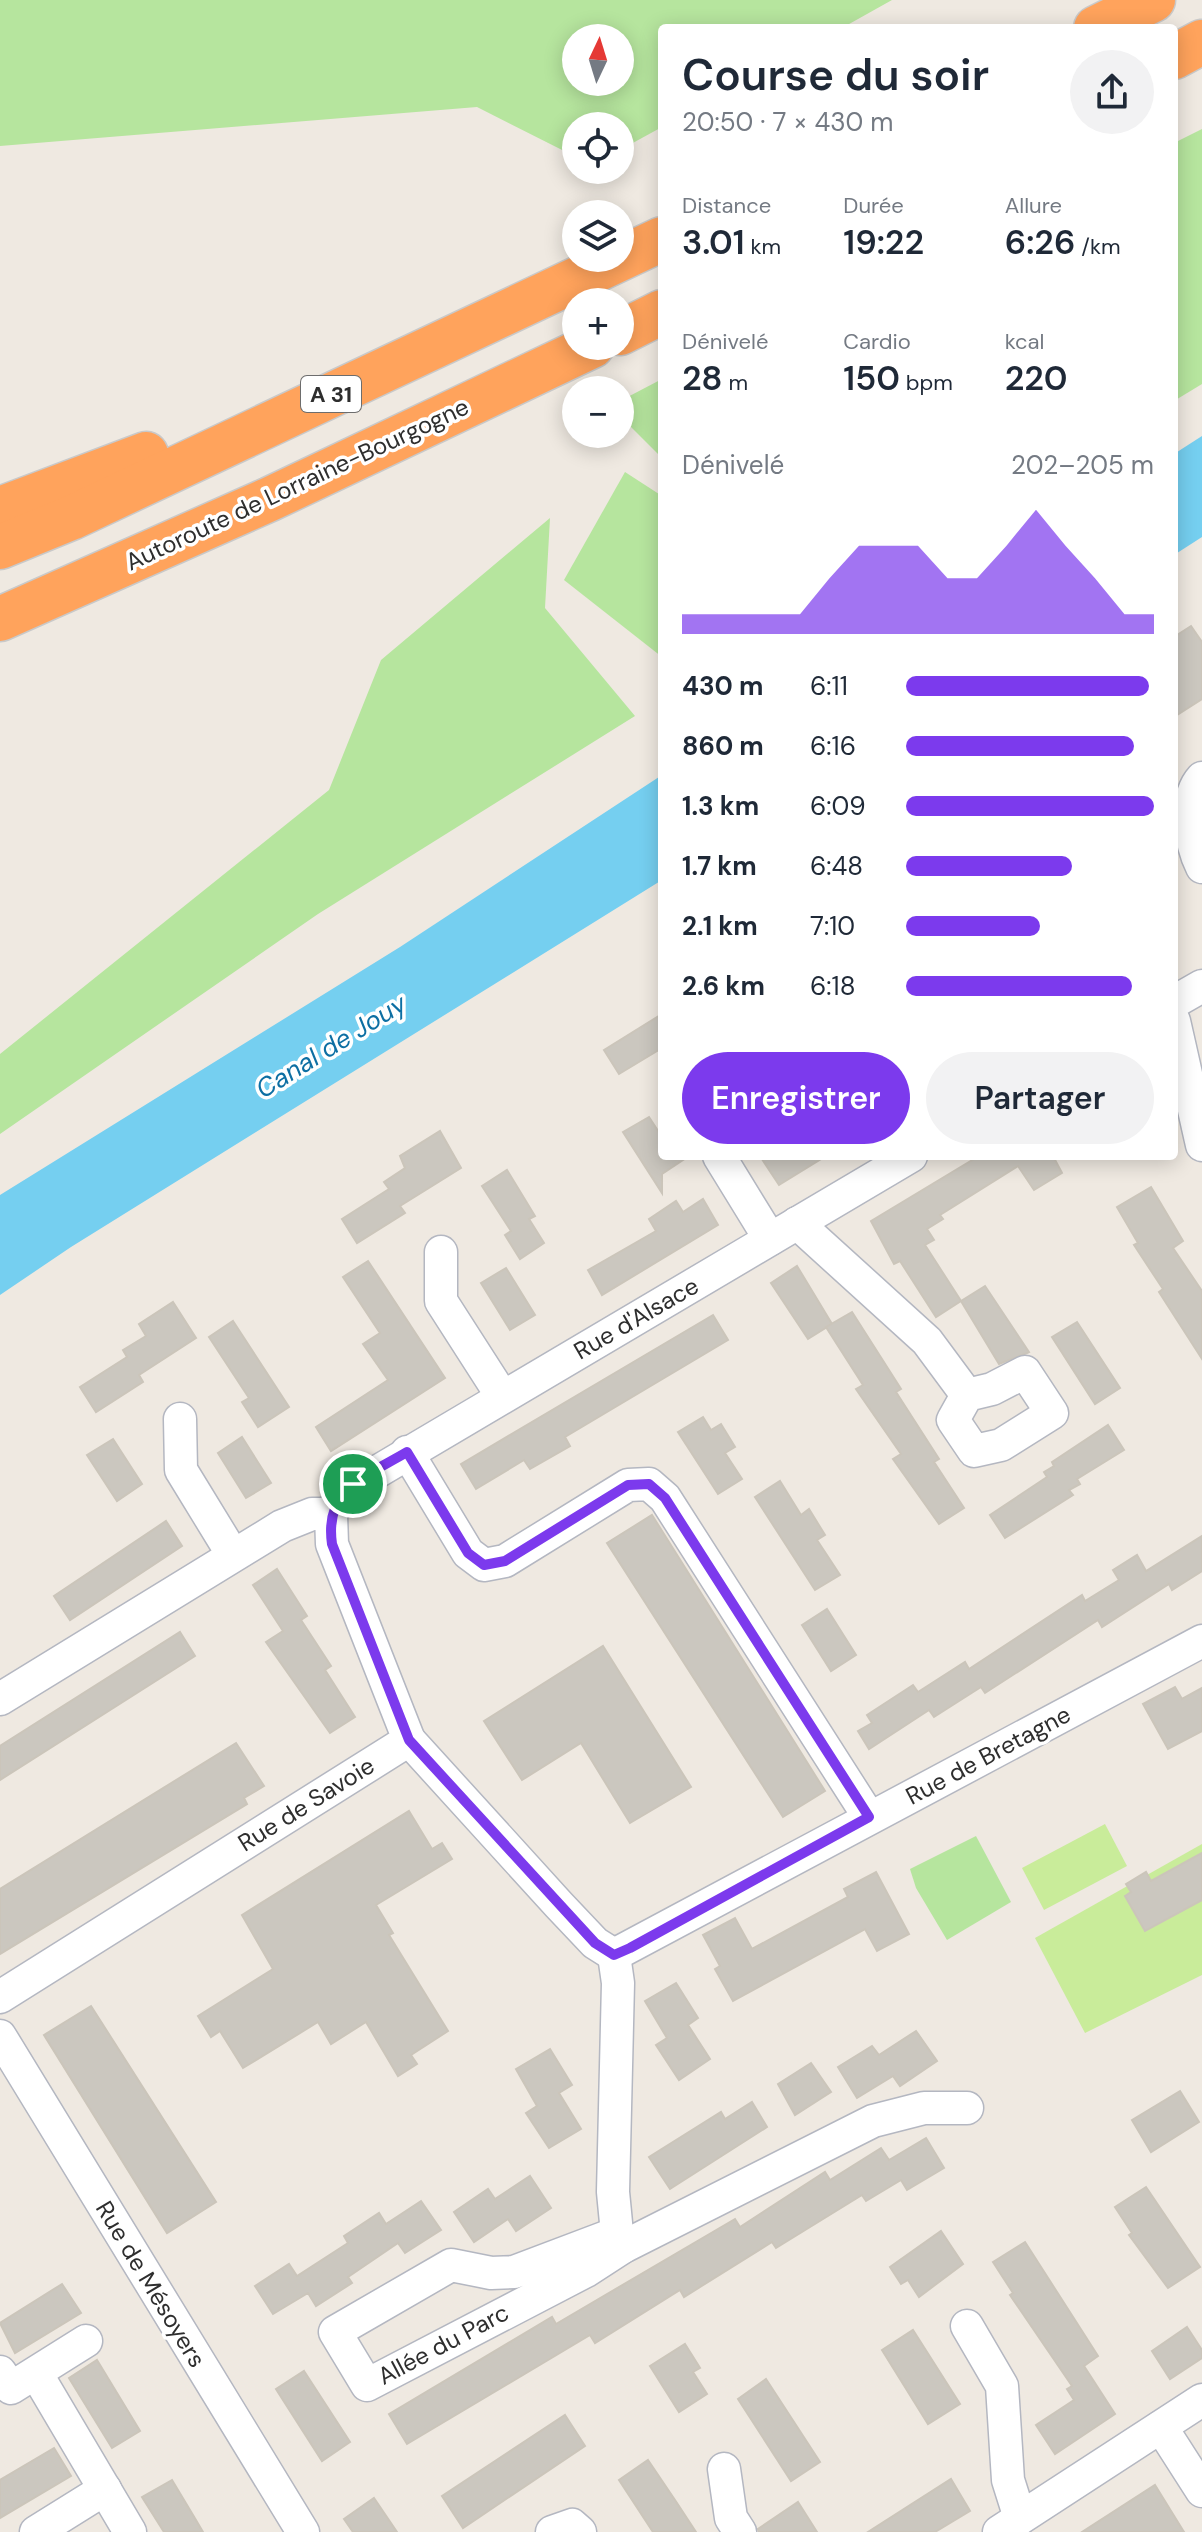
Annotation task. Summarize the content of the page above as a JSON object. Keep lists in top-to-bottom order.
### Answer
{
  "streets": {
    "highway": ["A 31", "Autoroute de Lorraine-Bourgogne"],
    "street": [
      "Rue d'Alsace",
      "Rue de Bretagne",
      "Rue de Savoie",
      "Rue de Mésoyers",
      "Allée du Parc"
    ]
  },
  "water": ["Canal de Jouy"],
  "north": "top",
  "page": {
    "map_buttons": ["+", "−"],
    "heading": ["Course du soir", "20:50 · 7 × 430 m"],
    "stats": [
      ["Distance", "3.01 km"],
      ["Durée", "19:22"],
      ["Allure", "6:26 /km"],
      ["Dénivelé", "28 m"],
      ["Cardio", "150 bpm"],
      ["kcal", "220"]
    ],
    "chart": ["Dénivelé", "202–205 m"],
    "list": [
      {
        "name": "430 m",
        "note": "6:11"
      },
      {
        "name": "860 m",
        "note": "6:16"
      },
      {
        "name": "1.3 km",
        "note": "6:09"
      },
      {
        "name": "1.7 km",
        "note": "6:48"
      },
      {
        "name": "2.1 km",
        "note": "7:10"
      },
      {
        "name": "2.6 km",
        "note": "6:18"
      }
    ],
    "buttons": ["Enregistrer", "Partager"]
  }
}
